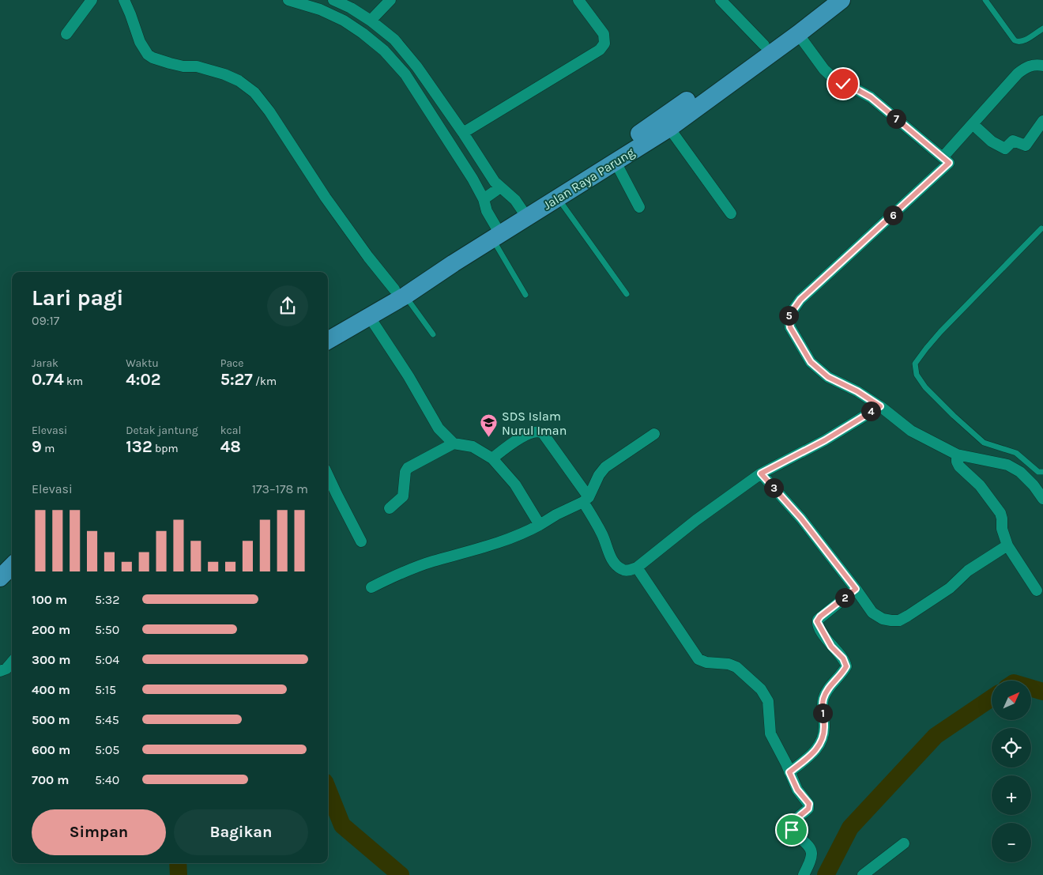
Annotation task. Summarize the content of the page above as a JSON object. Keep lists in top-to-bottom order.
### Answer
{
  "streets": {
    "highway": ["Jalan Raya Parung"]
  },
  "places": {
    "school or university": ["SDS Islam Nurul Iman"]
  },
  "north": "top right",
  "page": {
    "pins": [
      "7",
      "6",
      "5",
      "4",
      "3",
      "2",
      "1"
    ],
    "heading": ["Lari pagi", "09:17"],
    "stats": [
      ["Jarak", "0.74 km"],
      ["Waktu", "4:02"],
      ["Pace", "5:27 /km"],
      ["Elevasi", "9 m"],
      ["Detak jantung", "132 bpm"],
      ["kcal", "48"]
    ],
    "chart": ["Elevasi", "173–178 m"],
    "list": [
      {
        "name": "100 m",
        "note": "5:32"
      },
      {
        "name": "200 m",
        "note": "5:50"
      },
      {
        "name": "300 m",
        "note": "5:04"
      },
      {
        "name": "400 m",
        "note": "5:15"
      },
      {
        "name": "500 m",
        "note": "5:45"
      },
      {
        "name": "600 m",
        "note": "5:05"
      },
      {
        "name": "700 m",
        "note": "5:40"
      }
    ],
    "map_buttons": ["+", "−"],
    "buttons": ["Simpan", "Bagikan"]
  }
}
